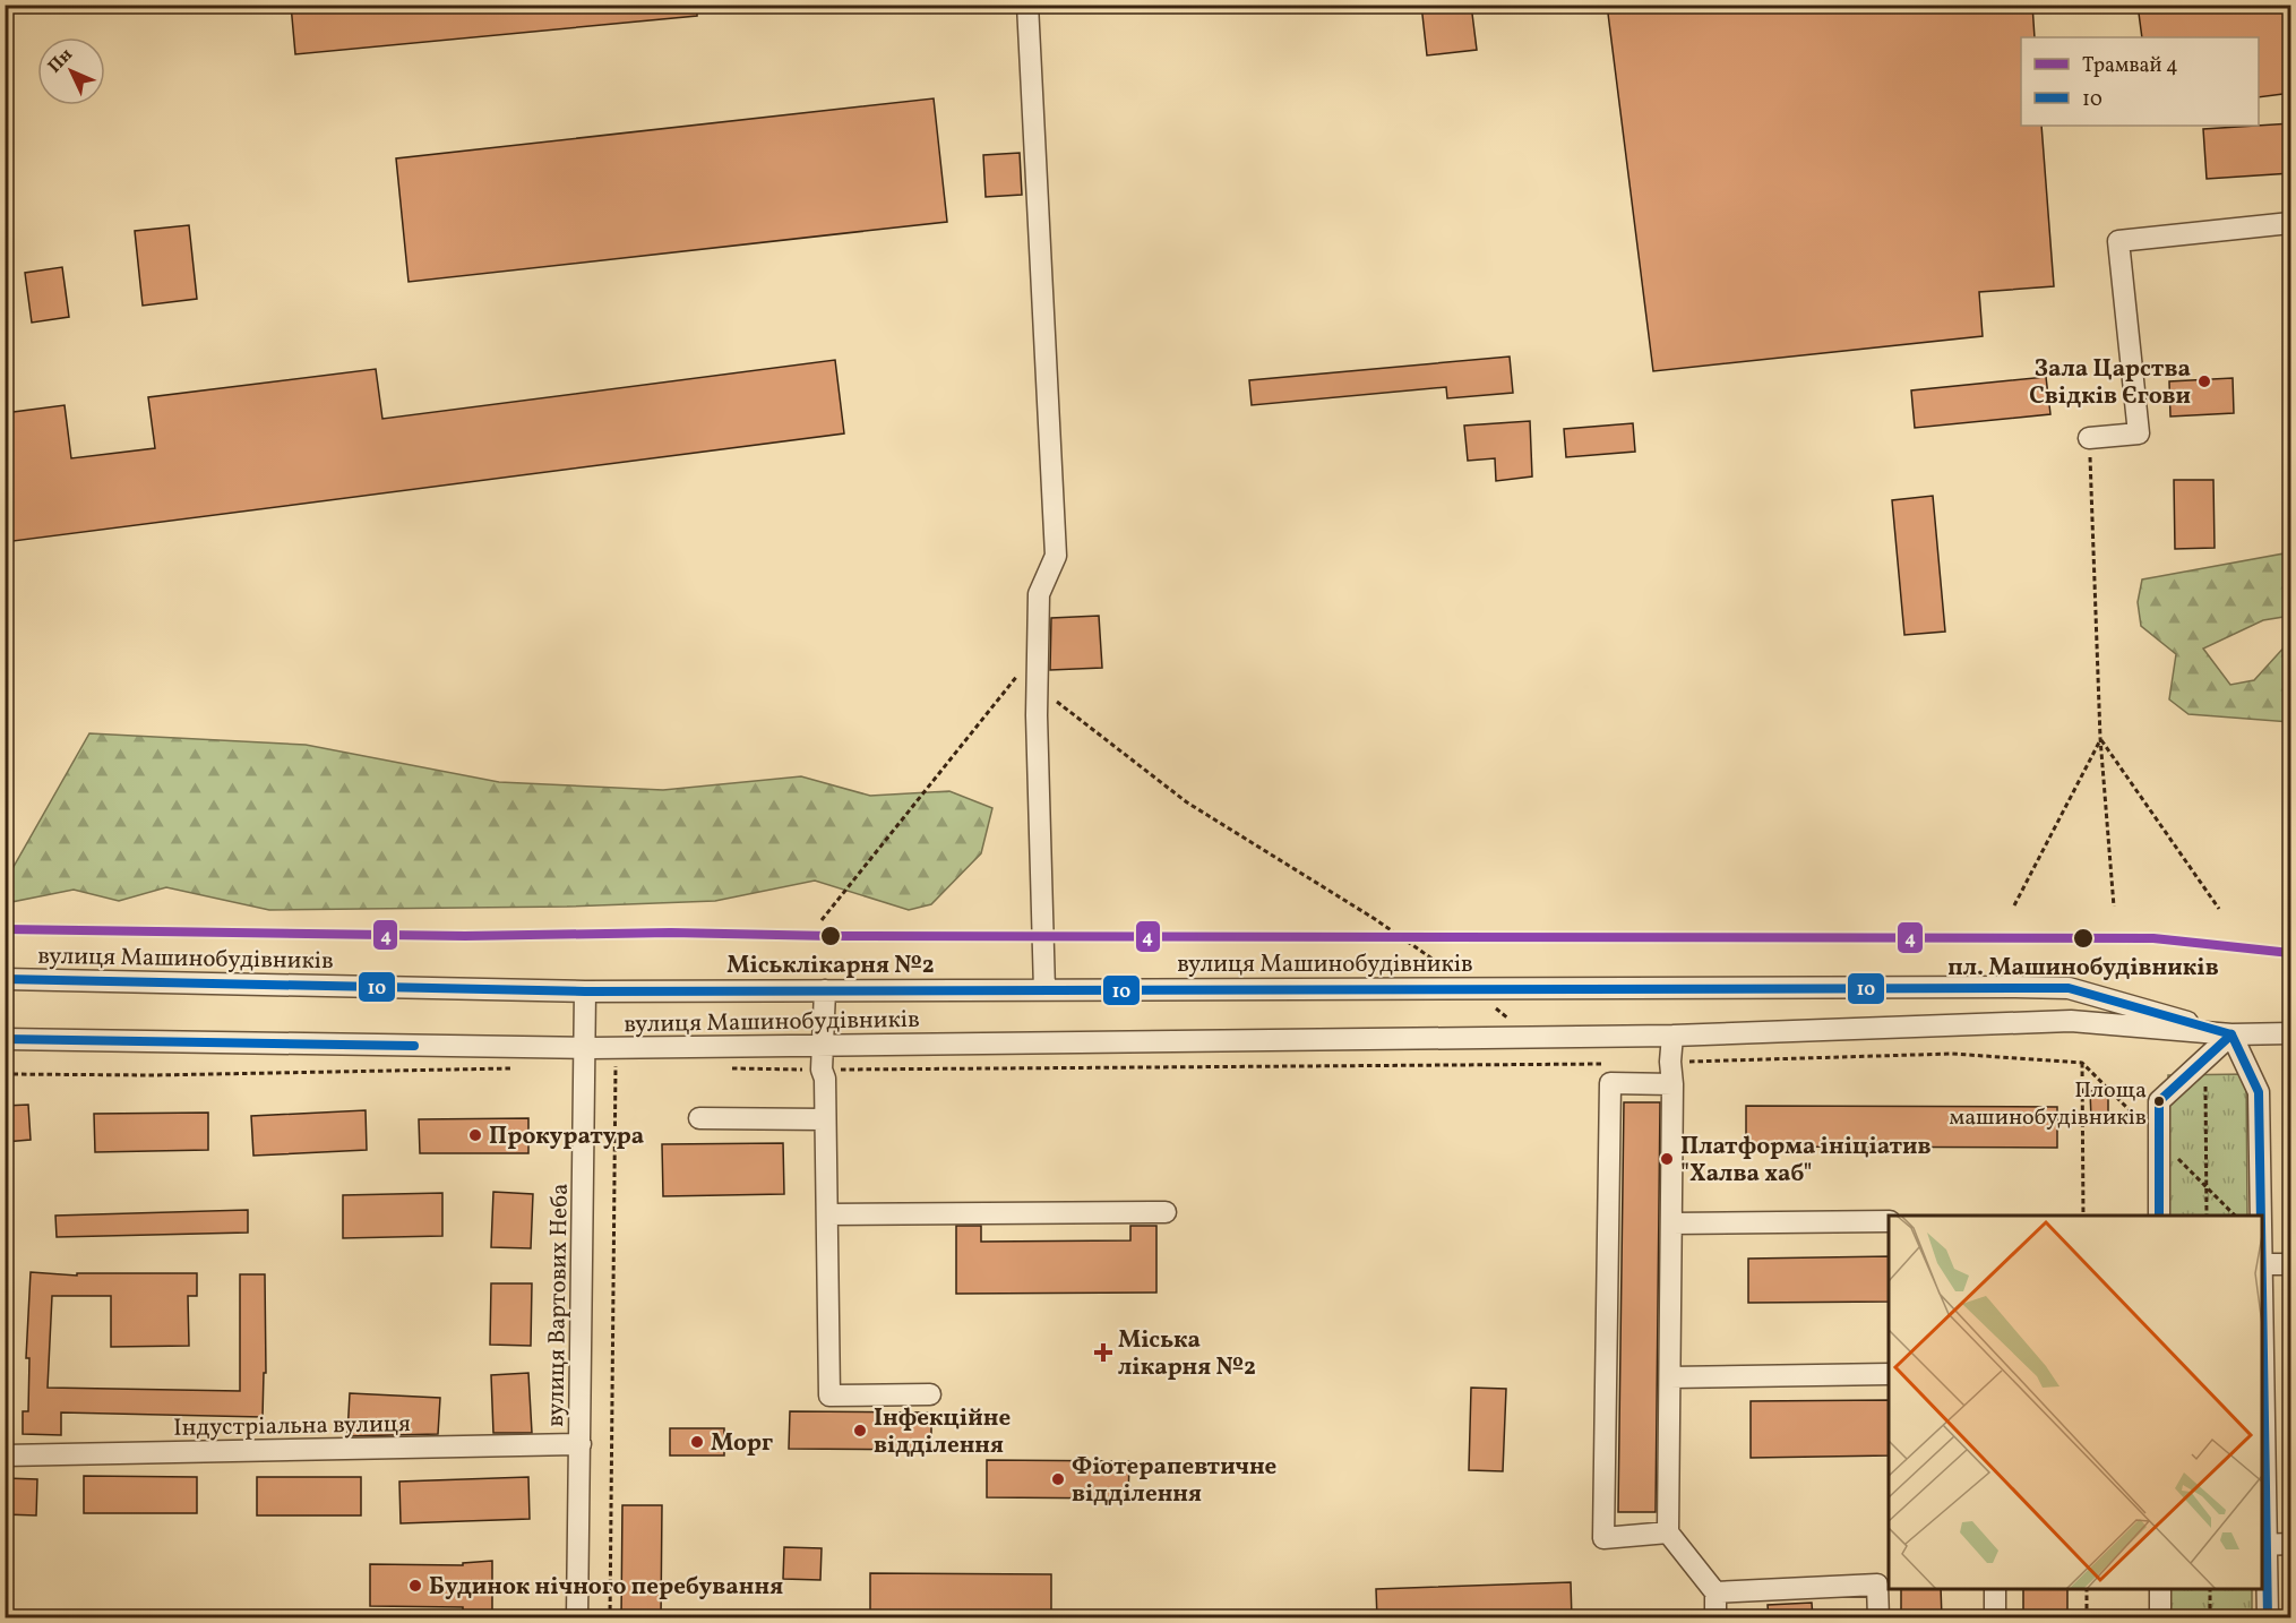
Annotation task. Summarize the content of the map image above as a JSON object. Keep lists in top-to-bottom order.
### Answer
{
  "streets": {
    "street": ["вулиця Машинобудівників", "вулиця Вартових Неба", "Індустріальна вулиця"]
  },
  "crossings": [
    ["вулиця Машинобудівників", "вулиця Вартових Неба"],
    ["вулиця Вартових Неба", "Індустріальна вулиця"]
  ],
  "places": {
    "other": [
      "Зала Царства Свідків Єгови",
      "Міськлікарня №2",
      "пл. Машинобудівників",
      "Площа машинобудівників",
      "Прокуратура",
      "Платформа ініціатив \"Халва хаб\"",
      "Інфекційне відділення",
      "Морг",
      "Фіотерапевтичне відділення",
      "Будинок нічного перебування"
    ],
    "health": ["Міська лікарня №2"]
  },
  "lines": ["tram line 4", "transit line 10"],
  "legend": ["Трамвай 4", "10"],
  "north": "top left"
}
